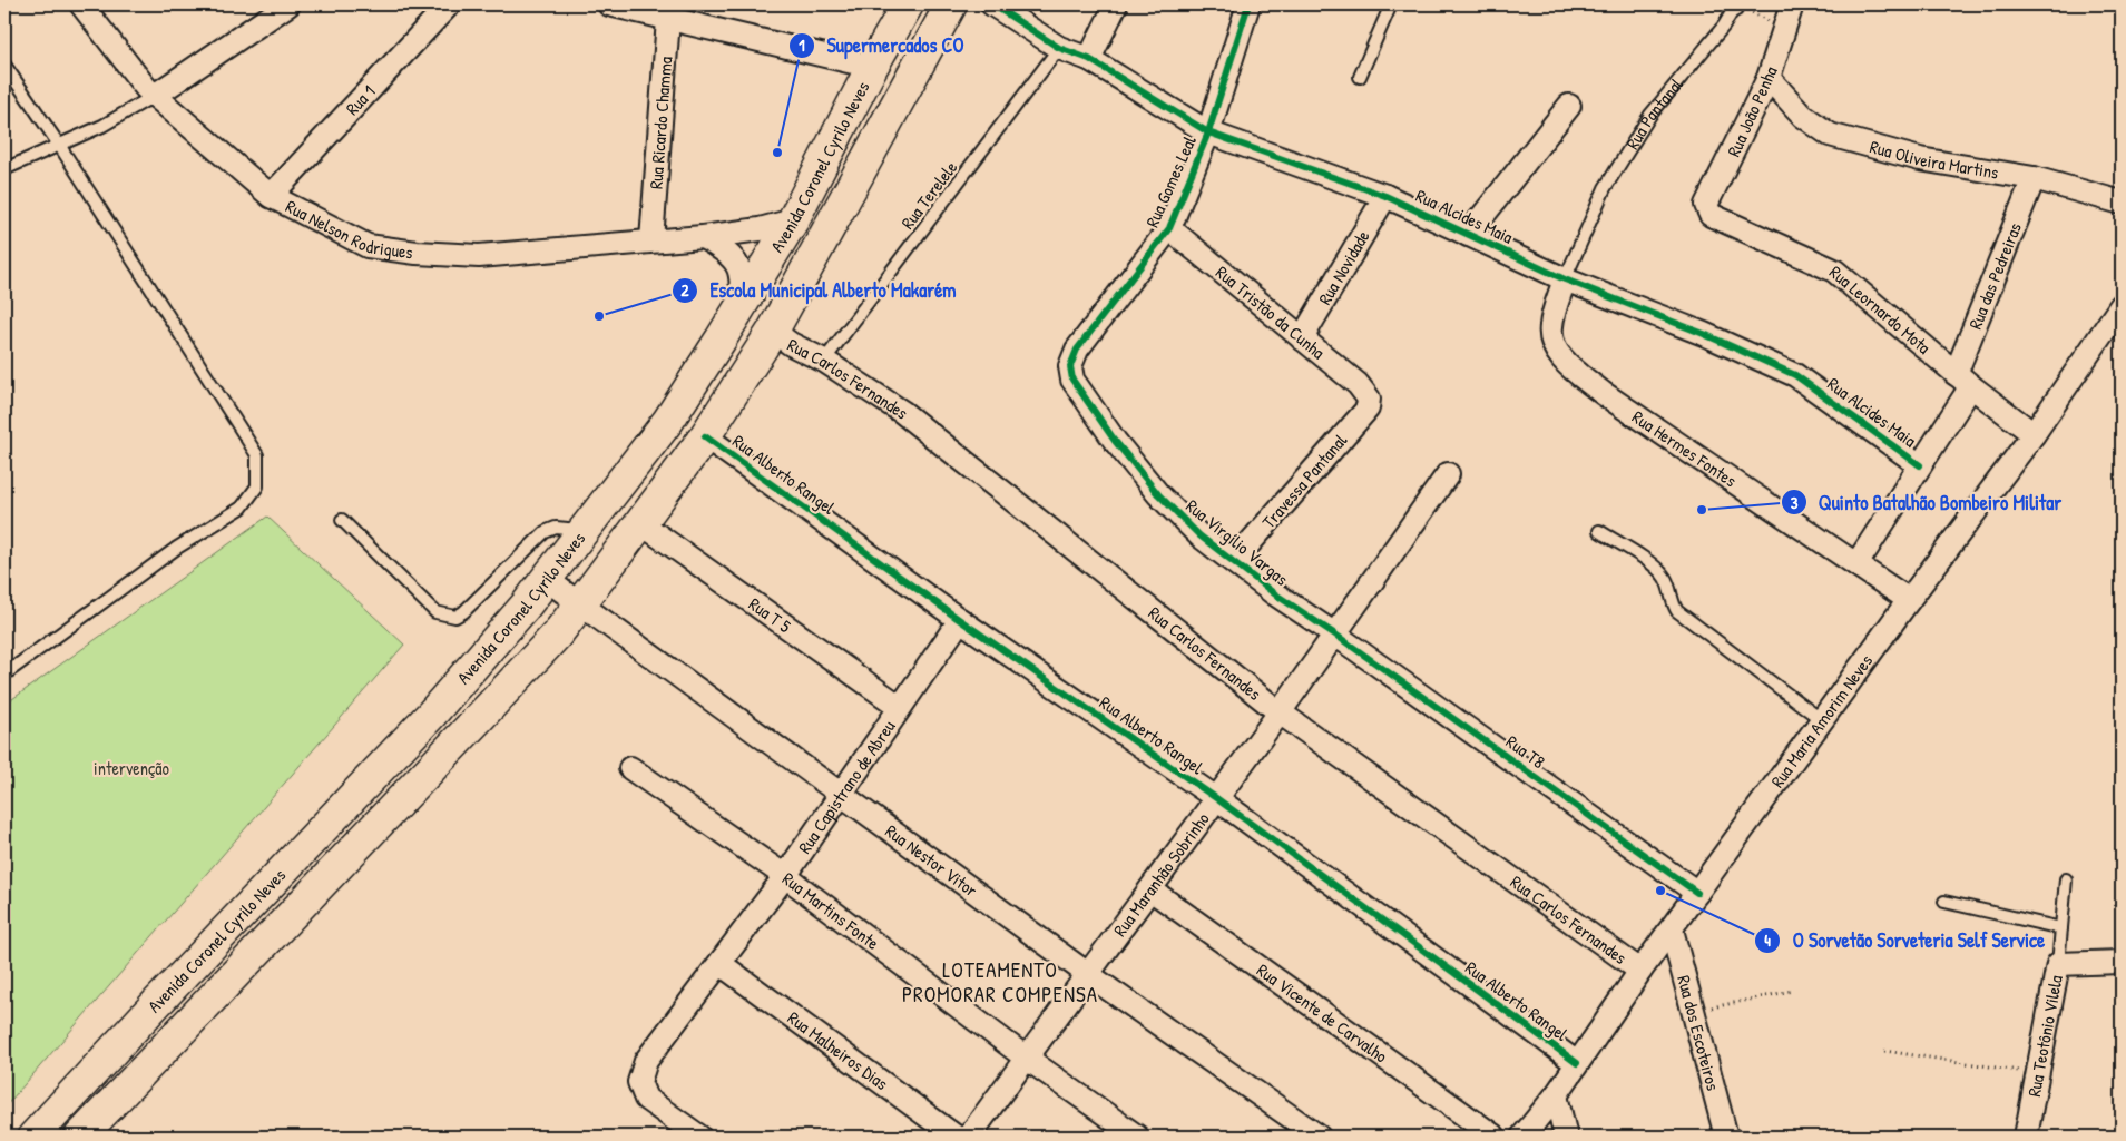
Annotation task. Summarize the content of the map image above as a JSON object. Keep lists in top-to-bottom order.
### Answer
{
  "streets": {
    "highway": ["Avenida Coronel Cyrilo Neves"],
    "street": [
      "Rua 1",
      "Rua João Penha",
      "Rua Ricardo Chamma",
      "Rua Oliveira Martins",
      "Rua Gomes Leal",
      "Rua Alcides Maia",
      "Rua Nelson Rodrigues",
      "Rua Novidade",
      "Rua das Pedreiras",
      "Rua Tristão da Cunha",
      "Rua Leornardo Mota",
      "Rua Carlos Fernandes",
      "Rua Hermes Fontes",
      "Rua Alberto Rangel",
      "Travessa Pantanal",
      "Rua Virgílio Vargas",
      "Rua T 5",
      "Rua Maria Amorim Neves",
      "Rua T8",
      "Rua Capistrano de Abreu",
      "Rua Nestor Vitor",
      "Rua Maranhão Sobrinho",
      "Rua Martins Fonte",
      "Rua Vicente de Carvalho",
      "Rua dos Escoteiros",
      "Rua Teotônio Vilela",
      "Rua Malheiros Dias"
    ],
    "lane": ["Rua Pantanal", "Rua Terelele"]
  },
  "crossings": [
    ["Rua 1", "Rua Nelson Rodrigues"],
    ["Rua João Penha", "Rua Oliveira Martins"],
    ["Rua João Penha", "Rua Leornardo Mota"],
    ["Rua Pantanal", "Rua Alcides Maia"],
    ["Rua Pantanal", "Rua Hermes Fontes"],
    ["Rua Ricardo Chamma", "Rua Nelson Rodrigues"],
    ["Rua Oliveira Martins", "Rua das Pedreiras"],
    ["Avenida Coronel Cyrilo Neves", "Rua Nelson Rodrigues"],
    ["Avenida Coronel Cyrilo Neves", "Rua Carlos Fernandes"],
    ["Avenida Coronel Cyrilo Neves", "Rua Alberto Rangel"],
    ["Avenida Coronel Cyrilo Neves", "Rua T 5"],
    ["Avenida Coronel Cyrilo Neves", "Rua Nestor Vitor"],
    ["Rua Gomes Leal", "Rua Alcides Maia"],
    ["Rua Gomes Leal", "Rua Tristão da Cunha"],
    ["Rua Gomes Leal", "Rua Virgílio Vargas"],
    ["Rua Terelele", "Rua Alcides Maia"],
    ["Rua Terelele", "Rua Carlos Fernandes"],
    ["Rua Alcides Maia", "Rua Novidade"],
    ["Rua Alcides Maia", "Rua das Pedreiras"],
    ["Rua Alcides Maia", "Rua Hermes Fontes"],
    ["Rua Novidade", "Rua Tristão da Cunha"],
    ["Rua das Pedreiras", "Rua Leornardo Mota"],
    ["Rua das Pedreiras", "Rua Hermes Fontes"],
    ["Rua Tristão da Cunha", "Travessa Pantanal"],
    ["Rua Leornardo Mota", "Rua Maria Amorim Neves"],
    ["Rua Carlos Fernandes", "Rua Maria Amorim Neves"],
    ["Rua Carlos Fernandes", "Rua Maranhão Sobrinho"],
    ["Rua Hermes Fontes", "Rua Maria Amorim Neves"],
    ["Rua Alberto Rangel", "Rua Maria Amorim Neves"],
    ["Rua Alberto Rangel", "Rua Capistrano de Abreu"],
    ["Rua Alberto Rangel", "Rua Maranhão Sobrinho"],
    ["Travessa Pantanal", "Rua Virgílio Vargas"],
    ["Rua Virgílio Vargas", "Rua T8"],
    ["Rua Virgílio Vargas", "Rua Maranhão Sobrinho"],
    ["Rua T 5", "Rua Capistrano de Abreu"],
    ["Rua Maria Amorim Neves", "Rua T8"],
    ["Rua Maria Amorim Neves", "Rua dos Escoteiros"],
    ["Rua T8", "Rua Maranhão Sobrinho"],
    ["Rua Capistrano de Abreu", "Rua Nestor Vitor"],
    ["Rua Capistrano de Abreu", "Rua Martins Fonte"],
    ["Rua Capistrano de Abreu", "Rua Malheiros Dias"],
    ["Rua Nestor Vitor", "Rua Maranhão Sobrinho"],
    ["Rua Maranhão Sobrinho", "Rua Martins Fonte"],
    ["Rua Maranhão Sobrinho", "Rua Vicente de Carvalho"]
  ],
  "districts": ["LOTEAMENTO PROMORAR COMPENSA"],
  "parks": ["intervenção"],
  "places": [
    "Supermercados CO",
    "Escola Municipal Alberto Makarém",
    "Quinto Batalhão Bombeiro Militar",
    "O Sorvetão Sorveteria Self Service"
  ]
}
